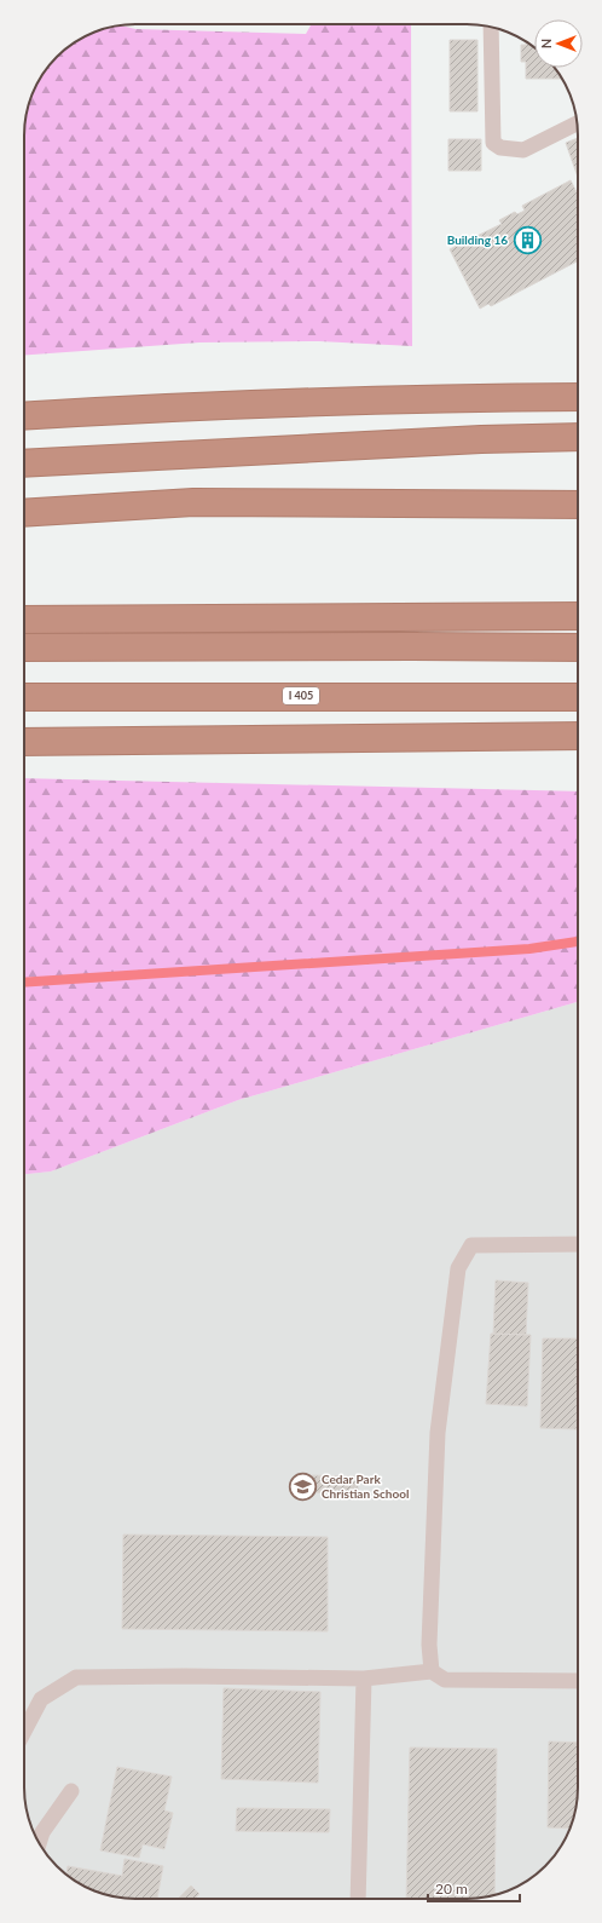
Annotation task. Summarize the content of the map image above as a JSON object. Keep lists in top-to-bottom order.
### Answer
{
  "streets": {
    "highway": ["I 405"]
  },
  "places": {
    "building": ["Building 16"],
    "school or university": ["Cedar Park Christian School"]
  },
  "scale_bar": "20 m",
  "north": "left"
}
